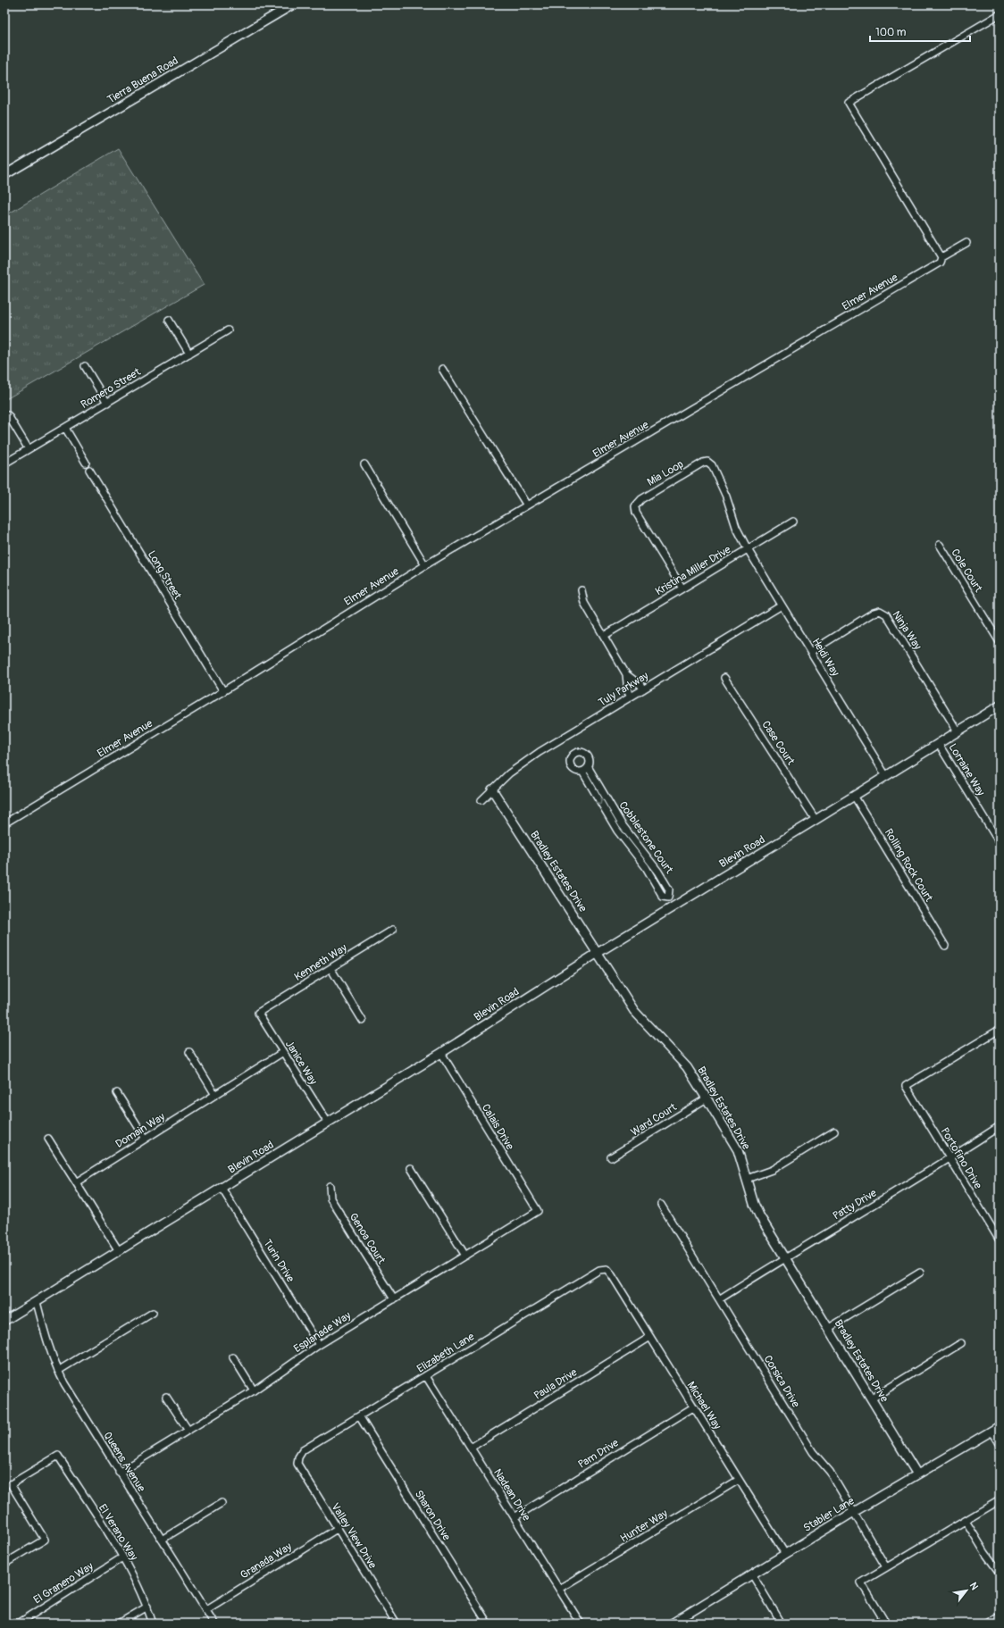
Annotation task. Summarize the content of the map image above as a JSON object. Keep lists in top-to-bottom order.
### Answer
{
  "streets": {
    "street": [
      "Tierra Buena Road",
      "Elmer Avenue",
      "Romero Street",
      "Mia Loop",
      "Kristina Miller Drive",
      "Cole Court",
      "Long Street",
      "Ninja Way",
      "Heidi Way",
      "Tuly Parkway",
      "Case Court",
      "Lorraine Way",
      "Cobblestone Court",
      "Blevin Road",
      "Rolling Rock Court",
      "Bradley Estates Drive",
      "Kenneth Way",
      "Janice Way",
      "Ward Court",
      "Calais Drive",
      "Domain Way",
      "Portofino Drive",
      "Patty Drive",
      "Genoa Court",
      "Turin Drive",
      "Esplanade Way",
      "Elizabeth Lane",
      "Corsica Drive",
      "Paula Drive",
      "Michael Way",
      "Pam Drive",
      "Queens Avenue",
      "Nadean Drive",
      "Stabler Lane",
      "Sharon Drive",
      "Hunter Way",
      "El Verano Way",
      "Valley View Drive",
      "Granada Way",
      "El Granero Way"
    ]
  },
  "crossings": [
    ["Elmer Avenue", "Long Street"],
    ["Mia Loop", "Kristina Miller Drive"],
    ["Mia Loop", "Heidi Way"],
    ["Kristina Miller Drive", "Heidi Way"],
    ["Ninja Way", "Heidi Way"],
    ["Ninja Way", "Blevin Road"],
    ["Heidi Way", "Tuly Parkway"],
    ["Heidi Way", "Blevin Road"],
    ["Tuly Parkway", "Bradley Estates Drive"],
    ["Case Court", "Blevin Road"],
    ["Lorraine Way", "Blevin Road"],
    ["Blevin Road", "Rolling Rock Court"],
    ["Blevin Road", "Bradley Estates Drive"],
    ["Blevin Road", "Janice Way"],
    ["Blevin Road", "Calais Drive"],
    ["Blevin Road", "Turin Drive"],
    ["Blevin Road", "Queens Avenue"],
    ["Bradley Estates Drive", "Ward Court"],
    ["Bradley Estates Drive", "Patty Drive"],
    ["Bradley Estates Drive", "Stabler Lane"],
    ["Kenneth Way", "Janice Way"],
    ["Janice Way", "Domain Way"],
    ["Calais Drive", "Esplanade Way"],
    ["Portofino Drive", "Patty Drive"],
    ["Patty Drive", "Corsica Drive"],
    ["Genoa Court", "Esplanade Way"],
    ["Turin Drive", "Esplanade Way"],
    ["Esplanade Way", "Queens Avenue"],
    ["Elizabeth Lane", "Michael Way"],
    ["Elizabeth Lane", "Nadean Drive"],
    ["Elizabeth Lane", "Sharon Drive"],
    ["Elizabeth Lane", "Valley View Drive"],
    ["Corsica Drive", "Stabler Lane"],
    ["Paula Drive", "Michael Way"],
    ["Paula Drive", "Nadean Drive"],
    ["Michael Way", "Pam Drive"],
    ["Michael Way", "Stabler Lane"],
    ["Michael Way", "Hunter Way"],
    ["Pam Drive", "Nadean Drive"],
    ["Queens Avenue", "Granada Way"],
    ["Nadean Drive", "Hunter Way"],
    ["El Verano Way", "El Granero Way"],
    ["Valley View Drive", "Granada Way"]
  ],
  "scale_bar": "100 m",
  "north": "top right"
}
